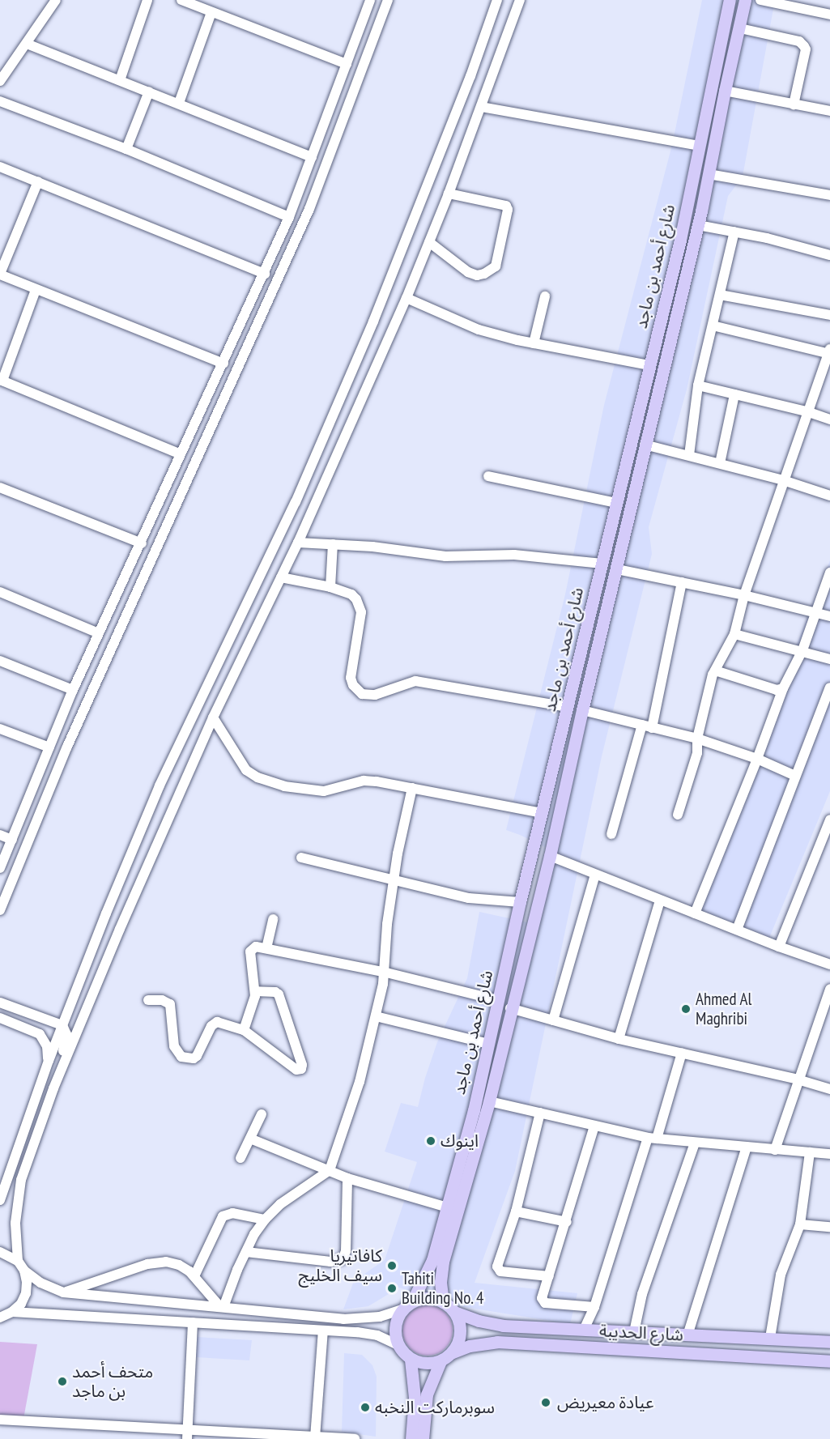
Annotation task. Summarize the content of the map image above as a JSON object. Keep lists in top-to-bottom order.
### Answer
{
  "streets": {
    "main road": ["شارع أحمد بن ماجد", "شارع الحديبة"]
  },
  "crossings": [
    ["شارع أحمد بن ماجد", "شارع الحديبة"]
  ],
  "places": [
    "Ahmed Al Maghribi",
    "اينوك",
    "كافاتيريا سيف الخليج",
    "Tahiti Building No. 4",
    "متحف أحمد بن ماجد",
    "عيادة معيريض",
    "سوبرماركت النخبه"
  ]
}
